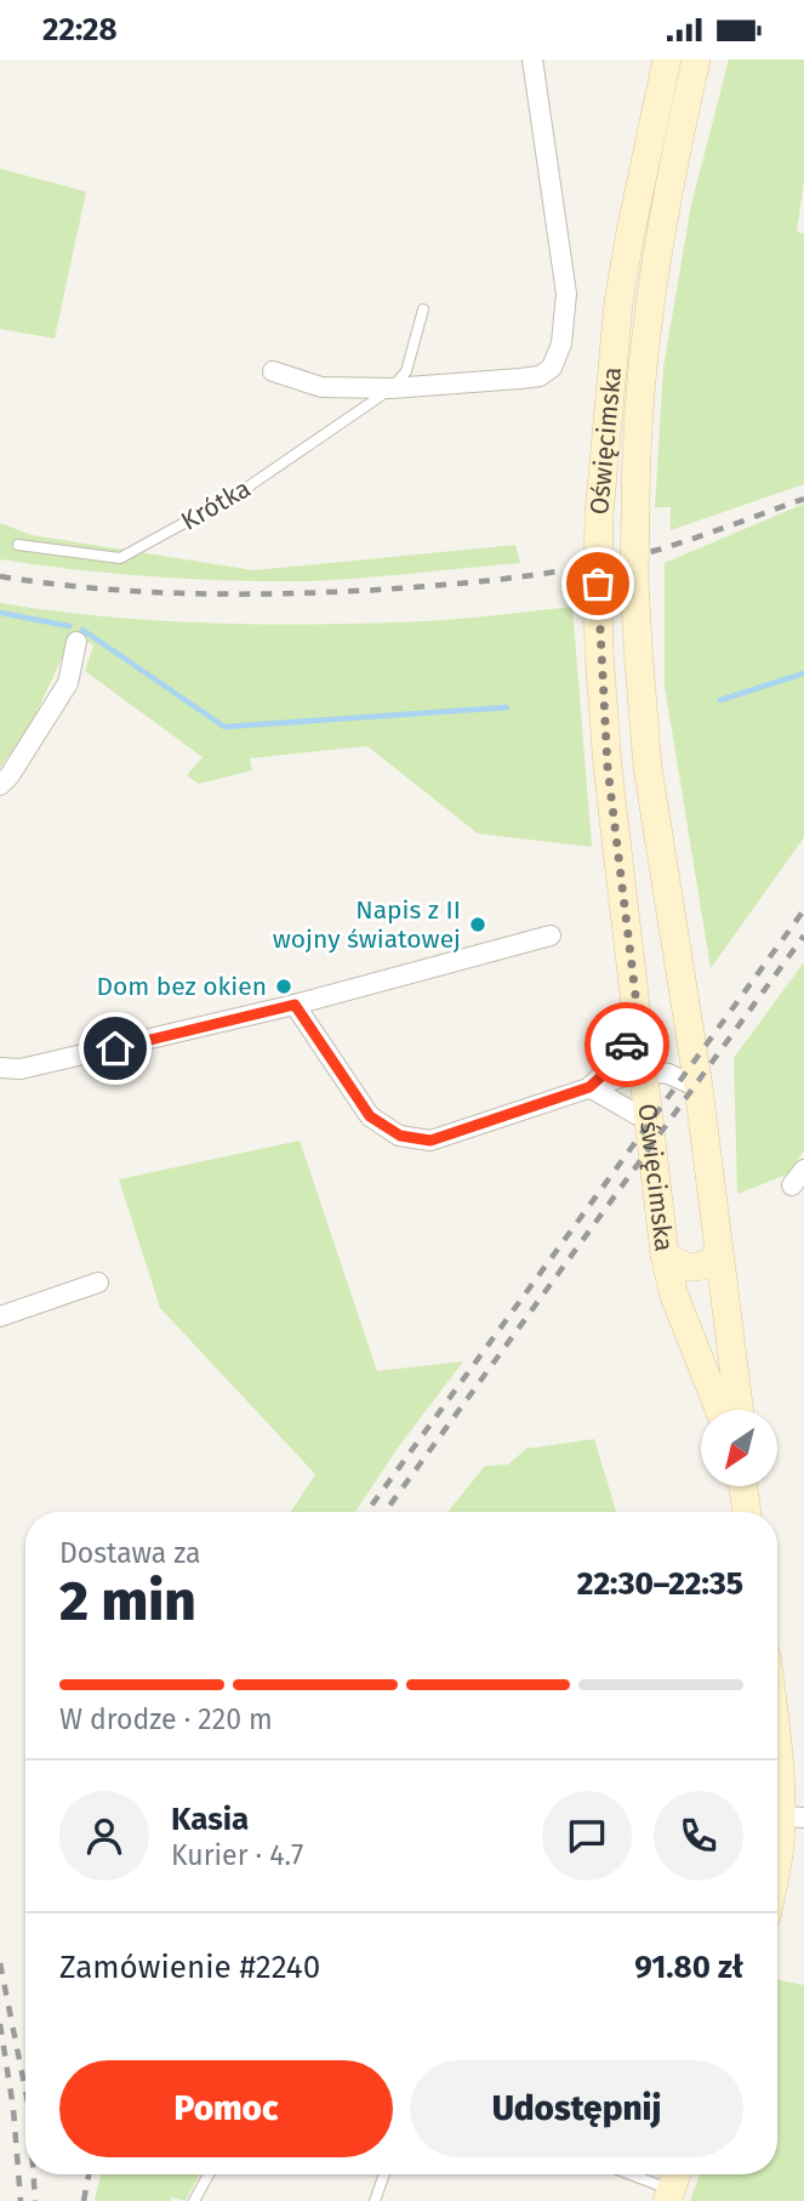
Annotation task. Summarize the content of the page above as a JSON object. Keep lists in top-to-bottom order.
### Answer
{
  "streets": {
    "main road": ["Oświęcimska"],
    "lane": ["Krótka"]
  },
  "places": ["Napis z II wojny światowej", "Dom bez okien"],
  "north": "bottom left",
  "page": {
    "status": "22:28",
    "heading": ["2 min", "Dostawa za", "22:30–22:35"],
    "panel": [
      "Kasia",
      "Kurier · 4.7",
      "Zamówienie #2240",
      "91.80 zł"
    ],
    "bar": "W drodze · 220 m",
    "buttons": ["Pomoc", "Udostępnij"]
  }
}
